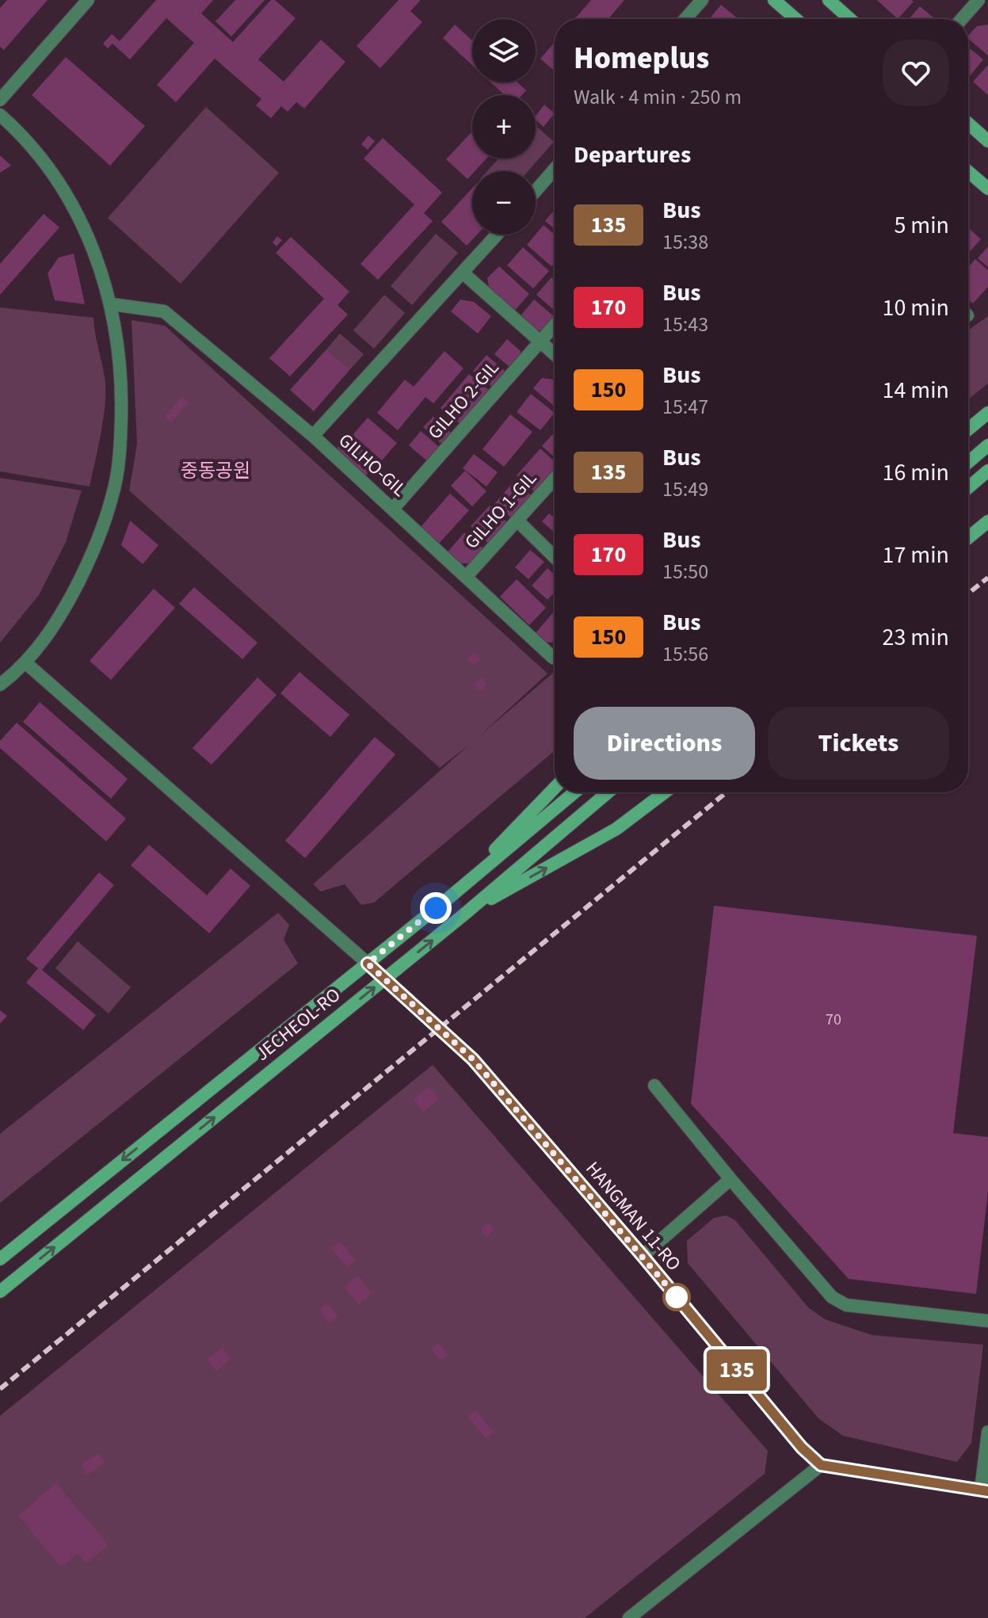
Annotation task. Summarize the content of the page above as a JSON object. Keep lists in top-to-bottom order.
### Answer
{
  "streets": {
    "main road": ["JECHEOL-RO"],
    "street": [
      "GILHO 2-GIL",
      "GILHO-GIL",
      "GILHO 1-GIL",
      "HANGMAN 11-RO"
    ]
  },
  "crossings": [
    ["GILHO 2-GIL", "GILHO-GIL"],
    ["GILHO-GIL", "GILHO 1-GIL"],
    ["JECHEOL-RO", "HANGMAN 11-RO"]
  ],
  "parks": ["중동공원"],
  "lines": ["bus line 135"],
  "house_numbers": ["70"],
  "page": {
    "on_map": "135",
    "map_buttons": ["+", "−"],
    "heading": [
      ["Homeplus", "Walk · 4 min · 250 m"],
      "Departures"
    ],
    "list": [
      {
        "mark": "135",
        "name": "Bus",
        "note": "15:38",
        "value": "5 min"
      },
      {
        "mark": "170",
        "name": "Bus",
        "note": "15:43",
        "value": "10 min"
      },
      {
        "mark": "150",
        "name": "Bus",
        "note": "15:47",
        "value": "14 min"
      },
      {
        "mark": "135",
        "name": "Bus",
        "note": "15:49",
        "value": "16 min"
      },
      {
        "mark": "170",
        "name": "Bus",
        "note": "15:50",
        "value": "17 min"
      },
      {
        "mark": "150",
        "name": "Bus",
        "note": "15:56",
        "value": "23 min"
      }
    ],
    "buttons": ["Directions", "Tickets"]
  }
}
